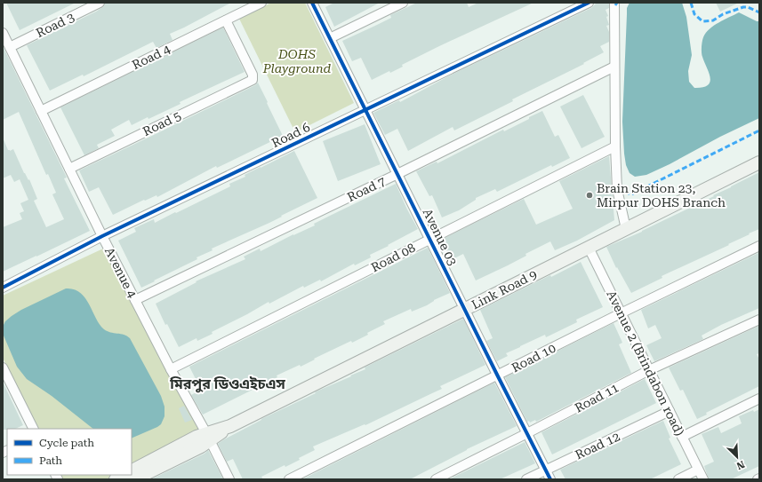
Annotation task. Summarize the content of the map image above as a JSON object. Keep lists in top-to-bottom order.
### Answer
{
  "streets": {
    "main road": ["Link Road 9"],
    "street": [
      "Road 3",
      "Road 4",
      "Road 5",
      "Road 6",
      "Road 7",
      "Avenue 03",
      "Road 08",
      "Avenue 4",
      "Road 10",
      "Avenue 2 (Brindabon road)",
      "Road 11",
      "Road 12"
    ]
  },
  "crossings": [
    ["Road 3", "Avenue 4"],
    ["Road 4", "Road 5"],
    ["Road 4", "Avenue 4"],
    ["Road 5", "Avenue 4"],
    ["Road 6", "Avenue 03"],
    ["Road 6", "Avenue 4"],
    ["Road 7", "Avenue 03"],
    ["Road 7", "Avenue 4"],
    ["Avenue 03", "Road 08"],
    ["Avenue 03", "Link Road 9"],
    ["Avenue 03", "Road 10"],
    ["Avenue 03", "Road 11"],
    ["Avenue 03", "Road 12"],
    ["Road 08", "Avenue 4"],
    ["Avenue 4", "Link Road 9"],
    ["Link Road 9", "Avenue 2 (Brindabon road)"],
    ["Road 10", "Avenue 2 (Brindabon road)"],
    ["Avenue 2 (Brindabon road)", "Road 11"],
    ["Avenue 2 (Brindabon road)", "Road 12"]
  ],
  "districts": ["মিরপুর ডিওএইচএস"],
  "parks": ["DOHS Playground"],
  "places": ["Brain Station 23, Mirpur DOHS Branch"],
  "legend": ["Cycle path", "Path"],
  "north": "bottom right"
}
